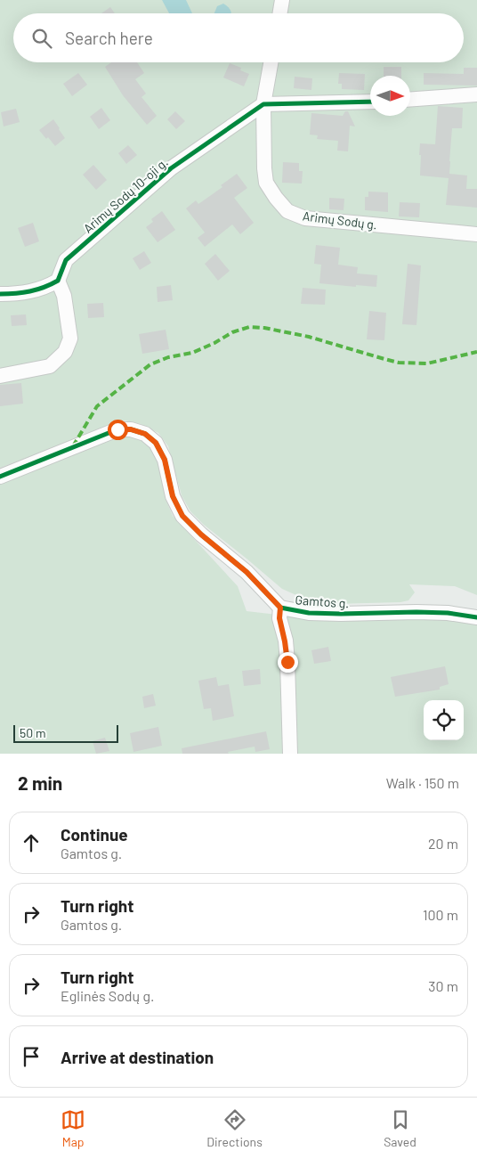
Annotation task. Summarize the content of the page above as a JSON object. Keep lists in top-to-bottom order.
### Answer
{
  "streets": {
    "street": ["Arimų Sodų 10-oji g.", "Arimų Sodų g.", "Gamtos g."]
  },
  "crossings": [
    ["Arimų Sodų 10-oji g.", "Arimų Sodų g."]
  ],
  "scale_bar": "50 m",
  "north": "right",
  "page": {
    "search": "Search here",
    "scale": "50 m",
    "heading": ["2 min", "Walk · 150 m"],
    "list": [
      ["Continue", "Gamtos g.", "20 m"],
      ["Turn right", "Gamtos g.", "100 m"],
      ["Turn right", "Eglinės Sodų g.", "30 m"],
      "Arrive at destination"
    ],
    "nav": ["Map", "Directions", "Saved"]
  }
}
